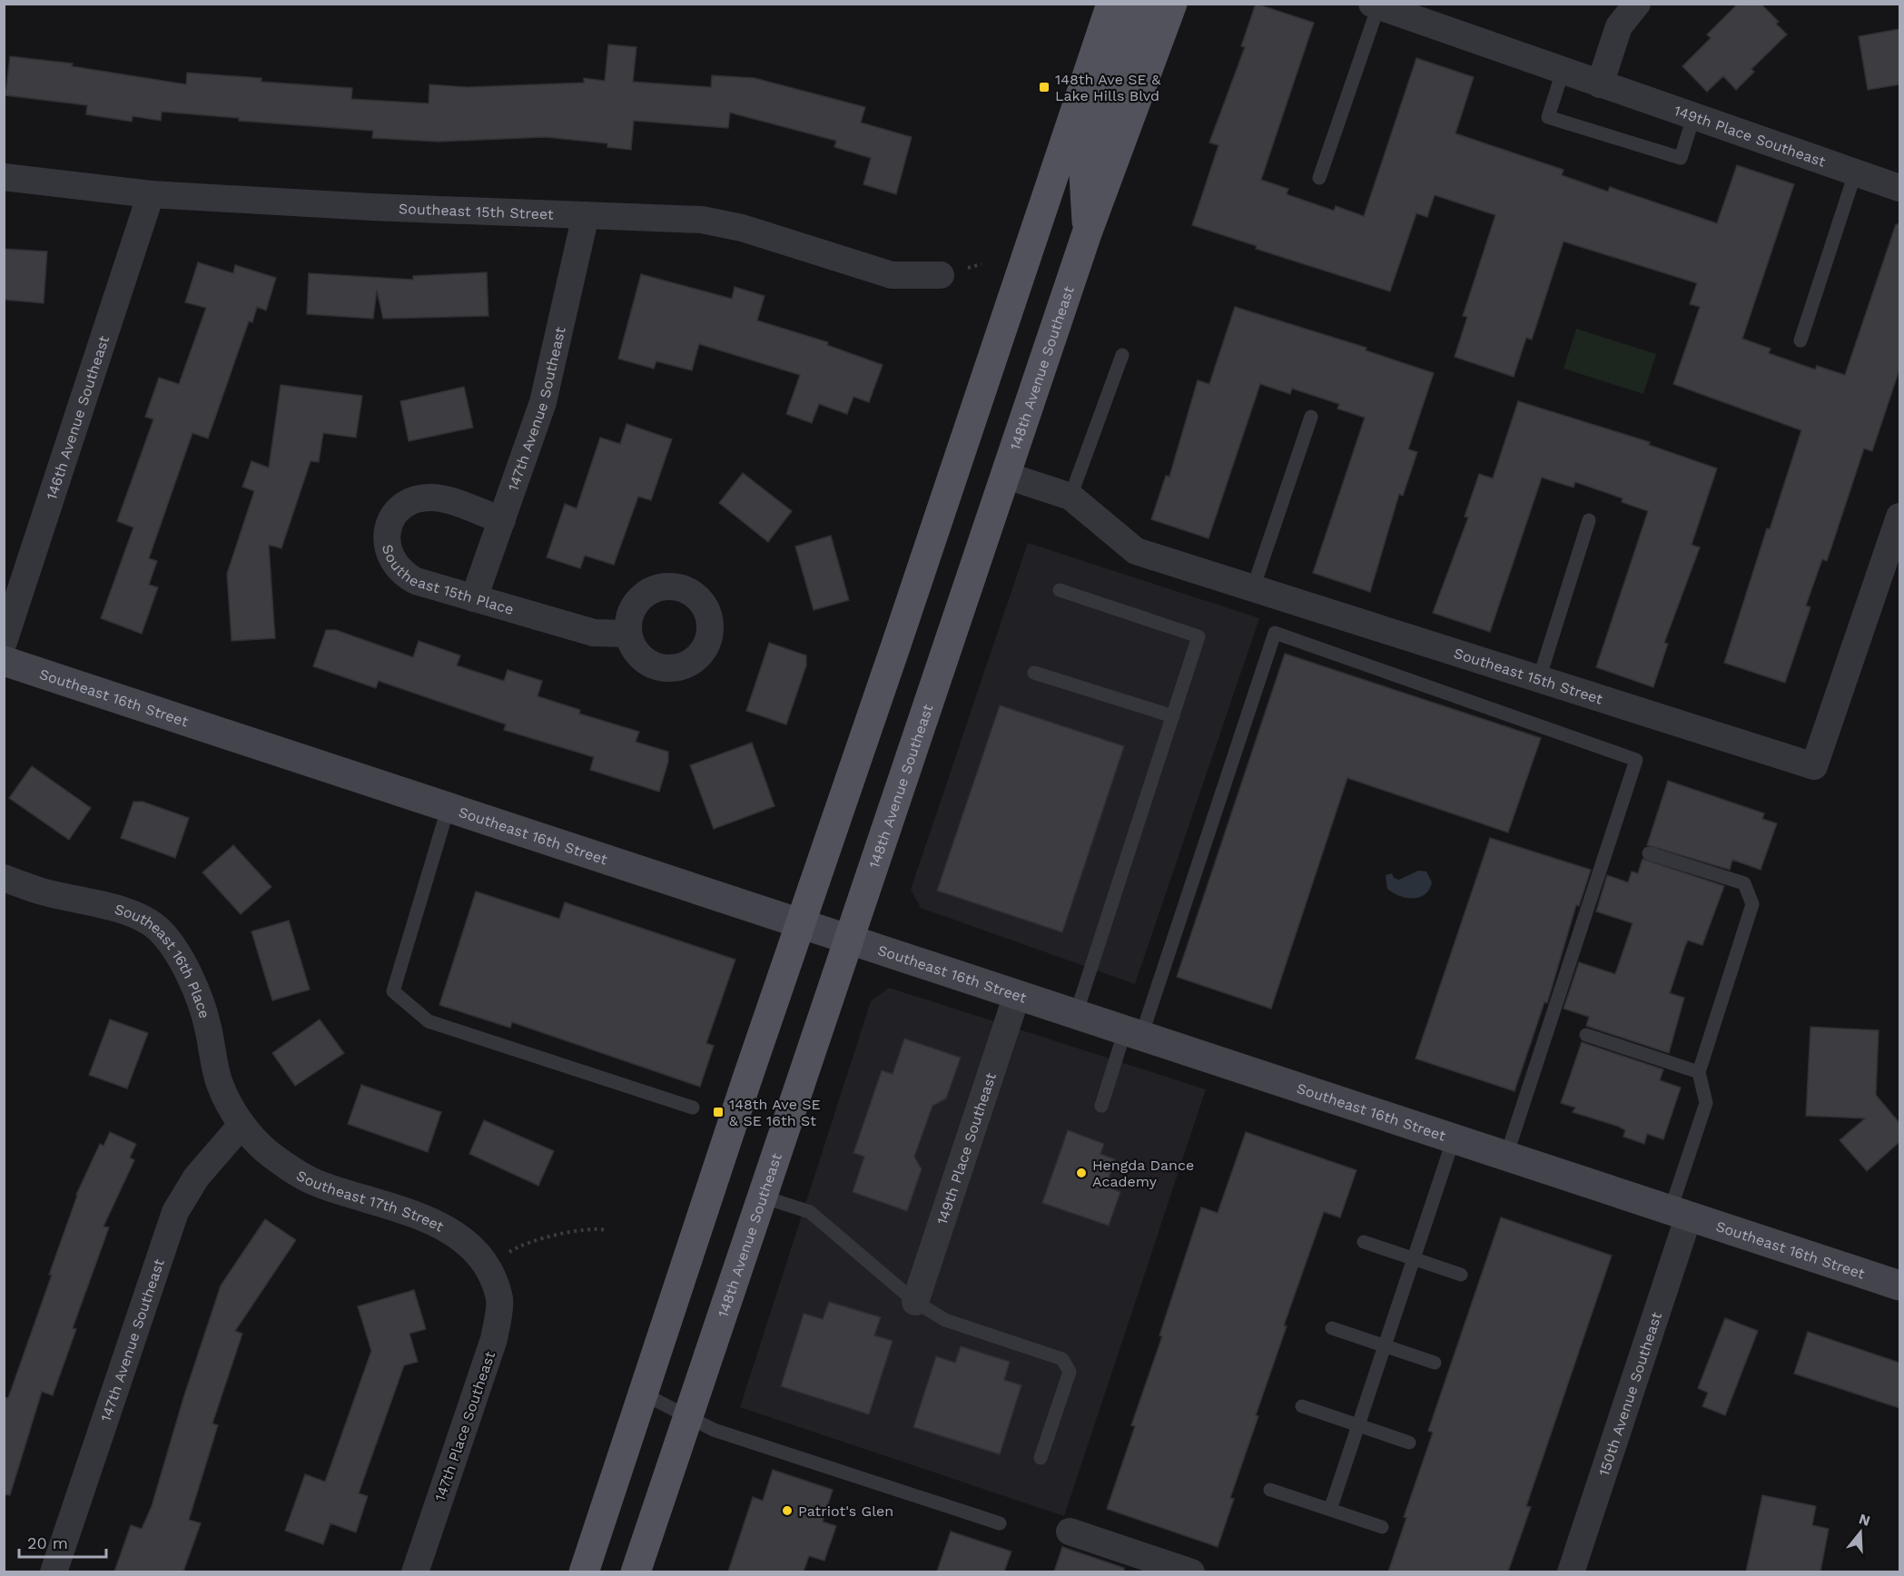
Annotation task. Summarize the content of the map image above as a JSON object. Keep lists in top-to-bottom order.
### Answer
{
  "streets": {
    "main road": ["148th Avenue Southeast"],
    "street": [
      "149th Place Southeast",
      "Southeast 15th Street",
      "147th Avenue Southeast",
      "146th Avenue Southeast",
      "Southeast 15th Place",
      "Southeast 16th Street",
      "Southeast 16th Place",
      "Southeast 17th Street",
      "150th Avenue Southeast",
      "147th Place Southeast"
    ]
  },
  "crossings": [
    ["149th Place Southeast", "Southeast 16th Street"],
    ["Southeast 15th Street", "148th Avenue Southeast"],
    ["Southeast 15th Street", "147th Avenue Southeast"],
    ["Southeast 15th Street", "146th Avenue Southeast"],
    ["148th Avenue Southeast", "Southeast 16th Street"],
    ["147th Avenue Southeast", "Southeast 15th Place"],
    ["147th Avenue Southeast", "Southeast 16th Place"],
    ["147th Avenue Southeast", "Southeast 17th Street"],
    ["Southeast 16th Street", "150th Avenue Southeast"],
    ["Southeast 16th Place", "Southeast 17th Street"],
    ["Southeast 17th Street", "147th Place Southeast"]
  ],
  "places": {
    "transit": ["148th Ave SE & Lake Hills Blvd", "148th Ave SE & SE 16th St"],
    "other": ["Hengda Dance Academy", "Patriot's Glen"]
  },
  "scale_bar": "20 m",
  "north": "top"
}
